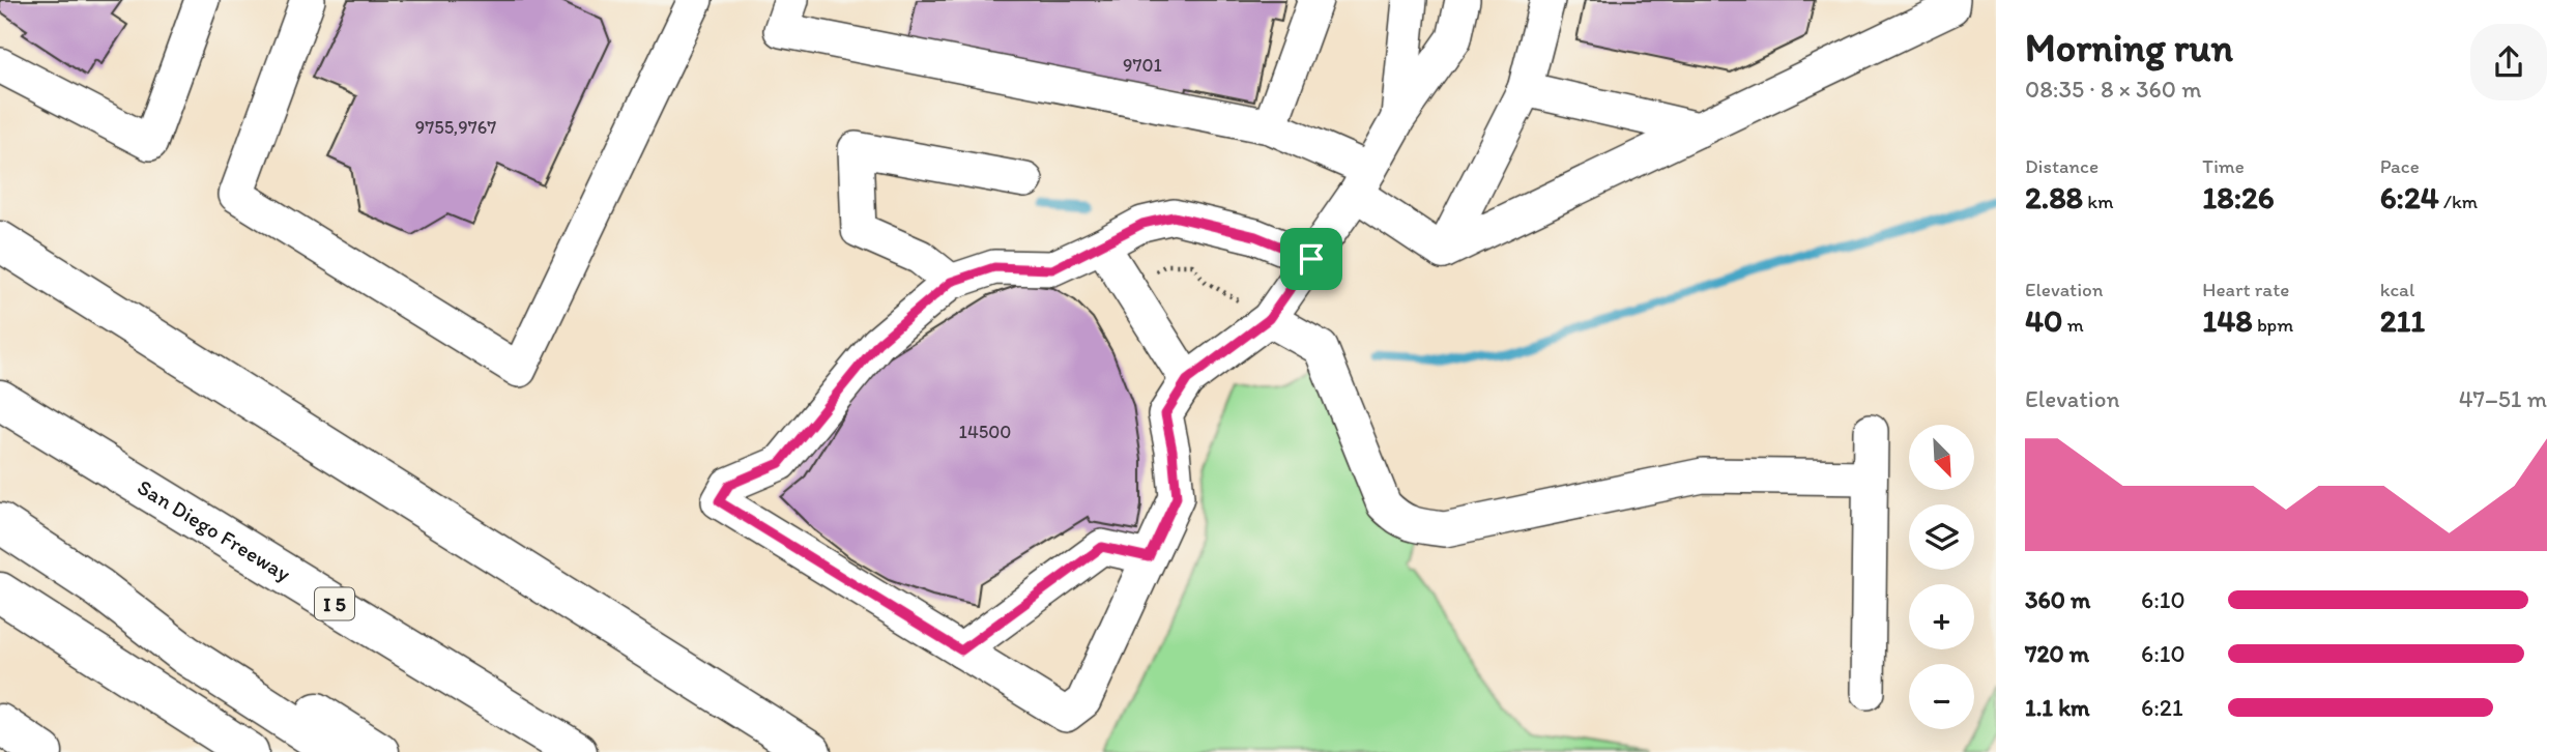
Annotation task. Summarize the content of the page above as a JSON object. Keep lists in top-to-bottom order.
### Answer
{
  "streets": {
    "highway": ["San Diego Freeway", "I 5"]
  },
  "house_numbers": ["9701", "9755,9767", "14500"],
  "north": "bottom right",
  "page": {
    "heading": ["Morning run", "08:35 · 8 × 360 m"],
    "stats": [
      ["Distance", "2.88 km"],
      ["Time", "18:26"],
      ["Pace", "6:24 /km"],
      ["Elevation", "40 m"],
      ["Heart rate", "148 bpm"],
      ["kcal", "211"]
    ],
    "chart": ["Elevation", "47–51 m"],
    "map_buttons": ["+", "−"],
    "list": [
      {
        "name": "360 m",
        "note": "6:10"
      },
      {
        "name": "720 m",
        "note": "6:10"
      },
      {
        "name": "1.1 km",
        "note": "6:21"
      }
    ]
  }
}
